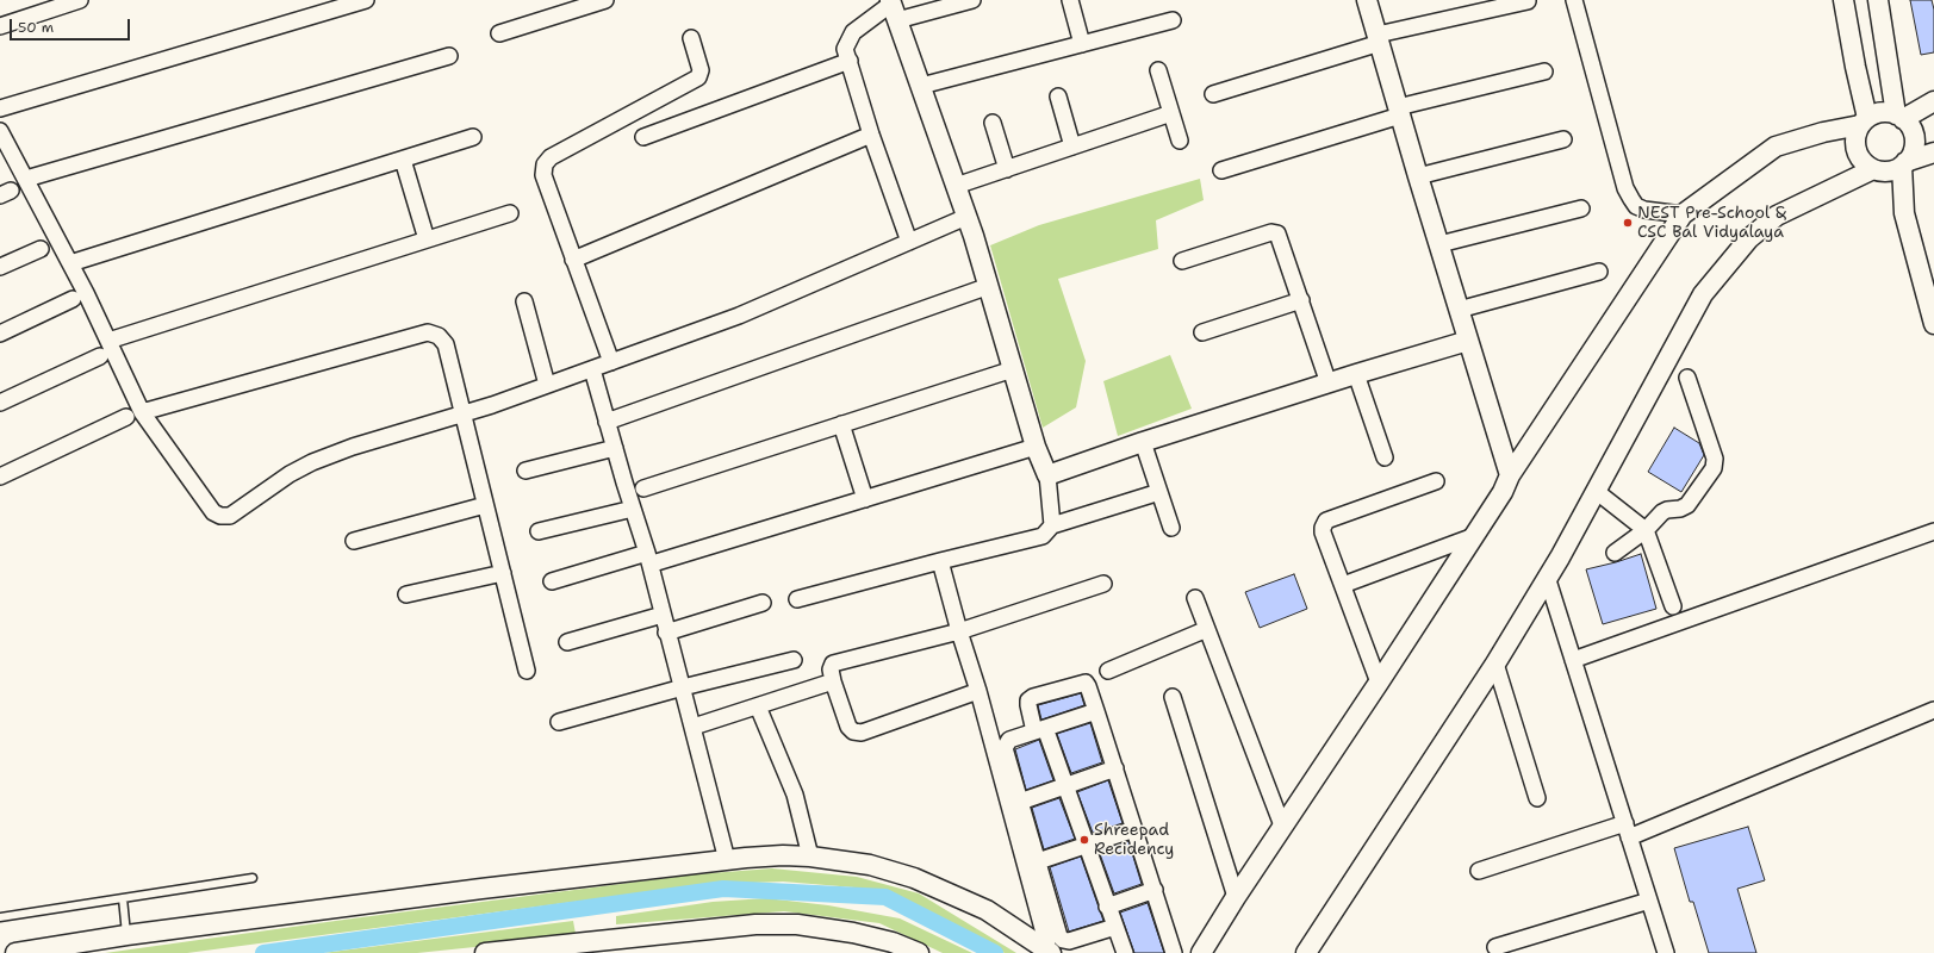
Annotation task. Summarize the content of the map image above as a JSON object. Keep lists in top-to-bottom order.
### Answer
{
  "places": ["NEST Pre-School & CSC Bal Vidyalaya", "Shreepad Recidency"],
  "scale_bar": "50 m"
}
